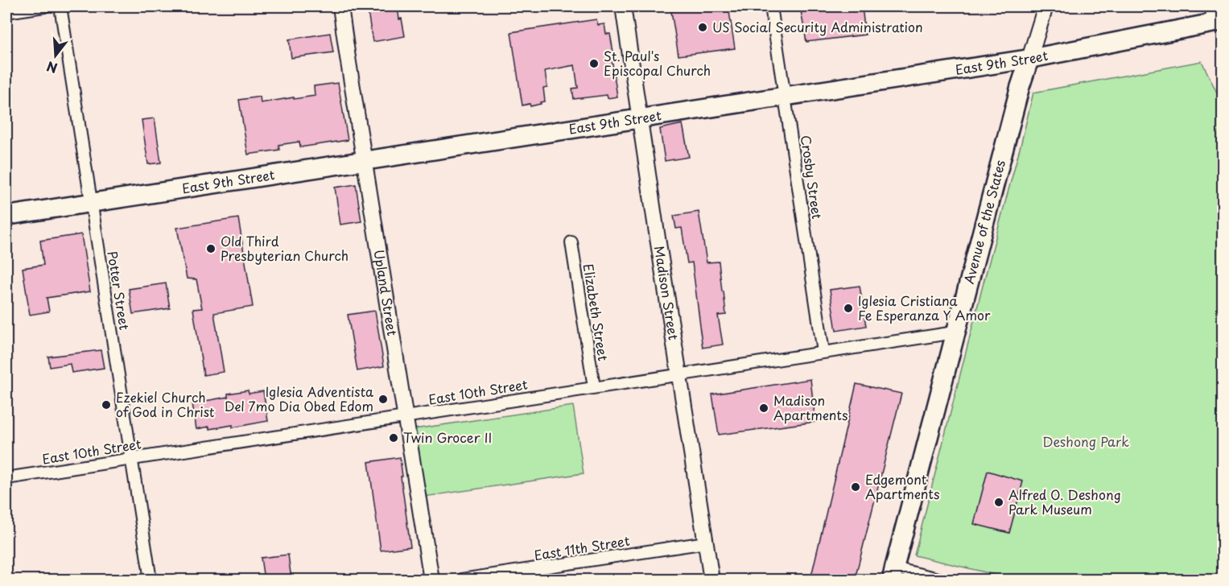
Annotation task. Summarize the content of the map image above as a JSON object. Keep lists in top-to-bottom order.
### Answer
{
  "streets": {
    "main road": ["East 9th Street", "Avenue of the States"],
    "street": [
      "Crosby Street",
      "Potter Street",
      "Upland Street",
      "Madison Street",
      "Elizabeth Street",
      "East 10th Street",
      "East 11th Street"
    ]
  },
  "crossings": [
    ["East 9th Street", "Crosby Street"],
    ["East 9th Street", "Avenue of the States"],
    ["East 9th Street", "Potter Street"],
    ["East 9th Street", "Upland Street"],
    ["East 9th Street", "Madison Street"],
    ["Crosby Street", "East 10th Street"],
    ["Avenue of the States", "East 10th Street"],
    ["Potter Street", "East 10th Street"],
    ["Upland Street", "East 10th Street"],
    ["Madison Street", "East 10th Street"],
    ["Madison Street", "East 11th Street"],
    ["Elizabeth Street", "East 10th Street"]
  ],
  "parks": ["Deshong Park"],
  "places": [
    "US Social Security Administration",
    "St. Paul's Episcopal Church",
    "Old Third Presbyterian Church",
    "Iglesia Cristiana Fe Esperanza Y Amor",
    "Iglesia Adventista Del 7mo Dia Obed Edom",
    "Ezekiel Church of God in Christ",
    "Madison Apartments",
    "Twin Grocer II",
    "Edgemont Apartments",
    "Alfred O. Deshong Park Museum"
  ],
  "north": "bottom"
}
